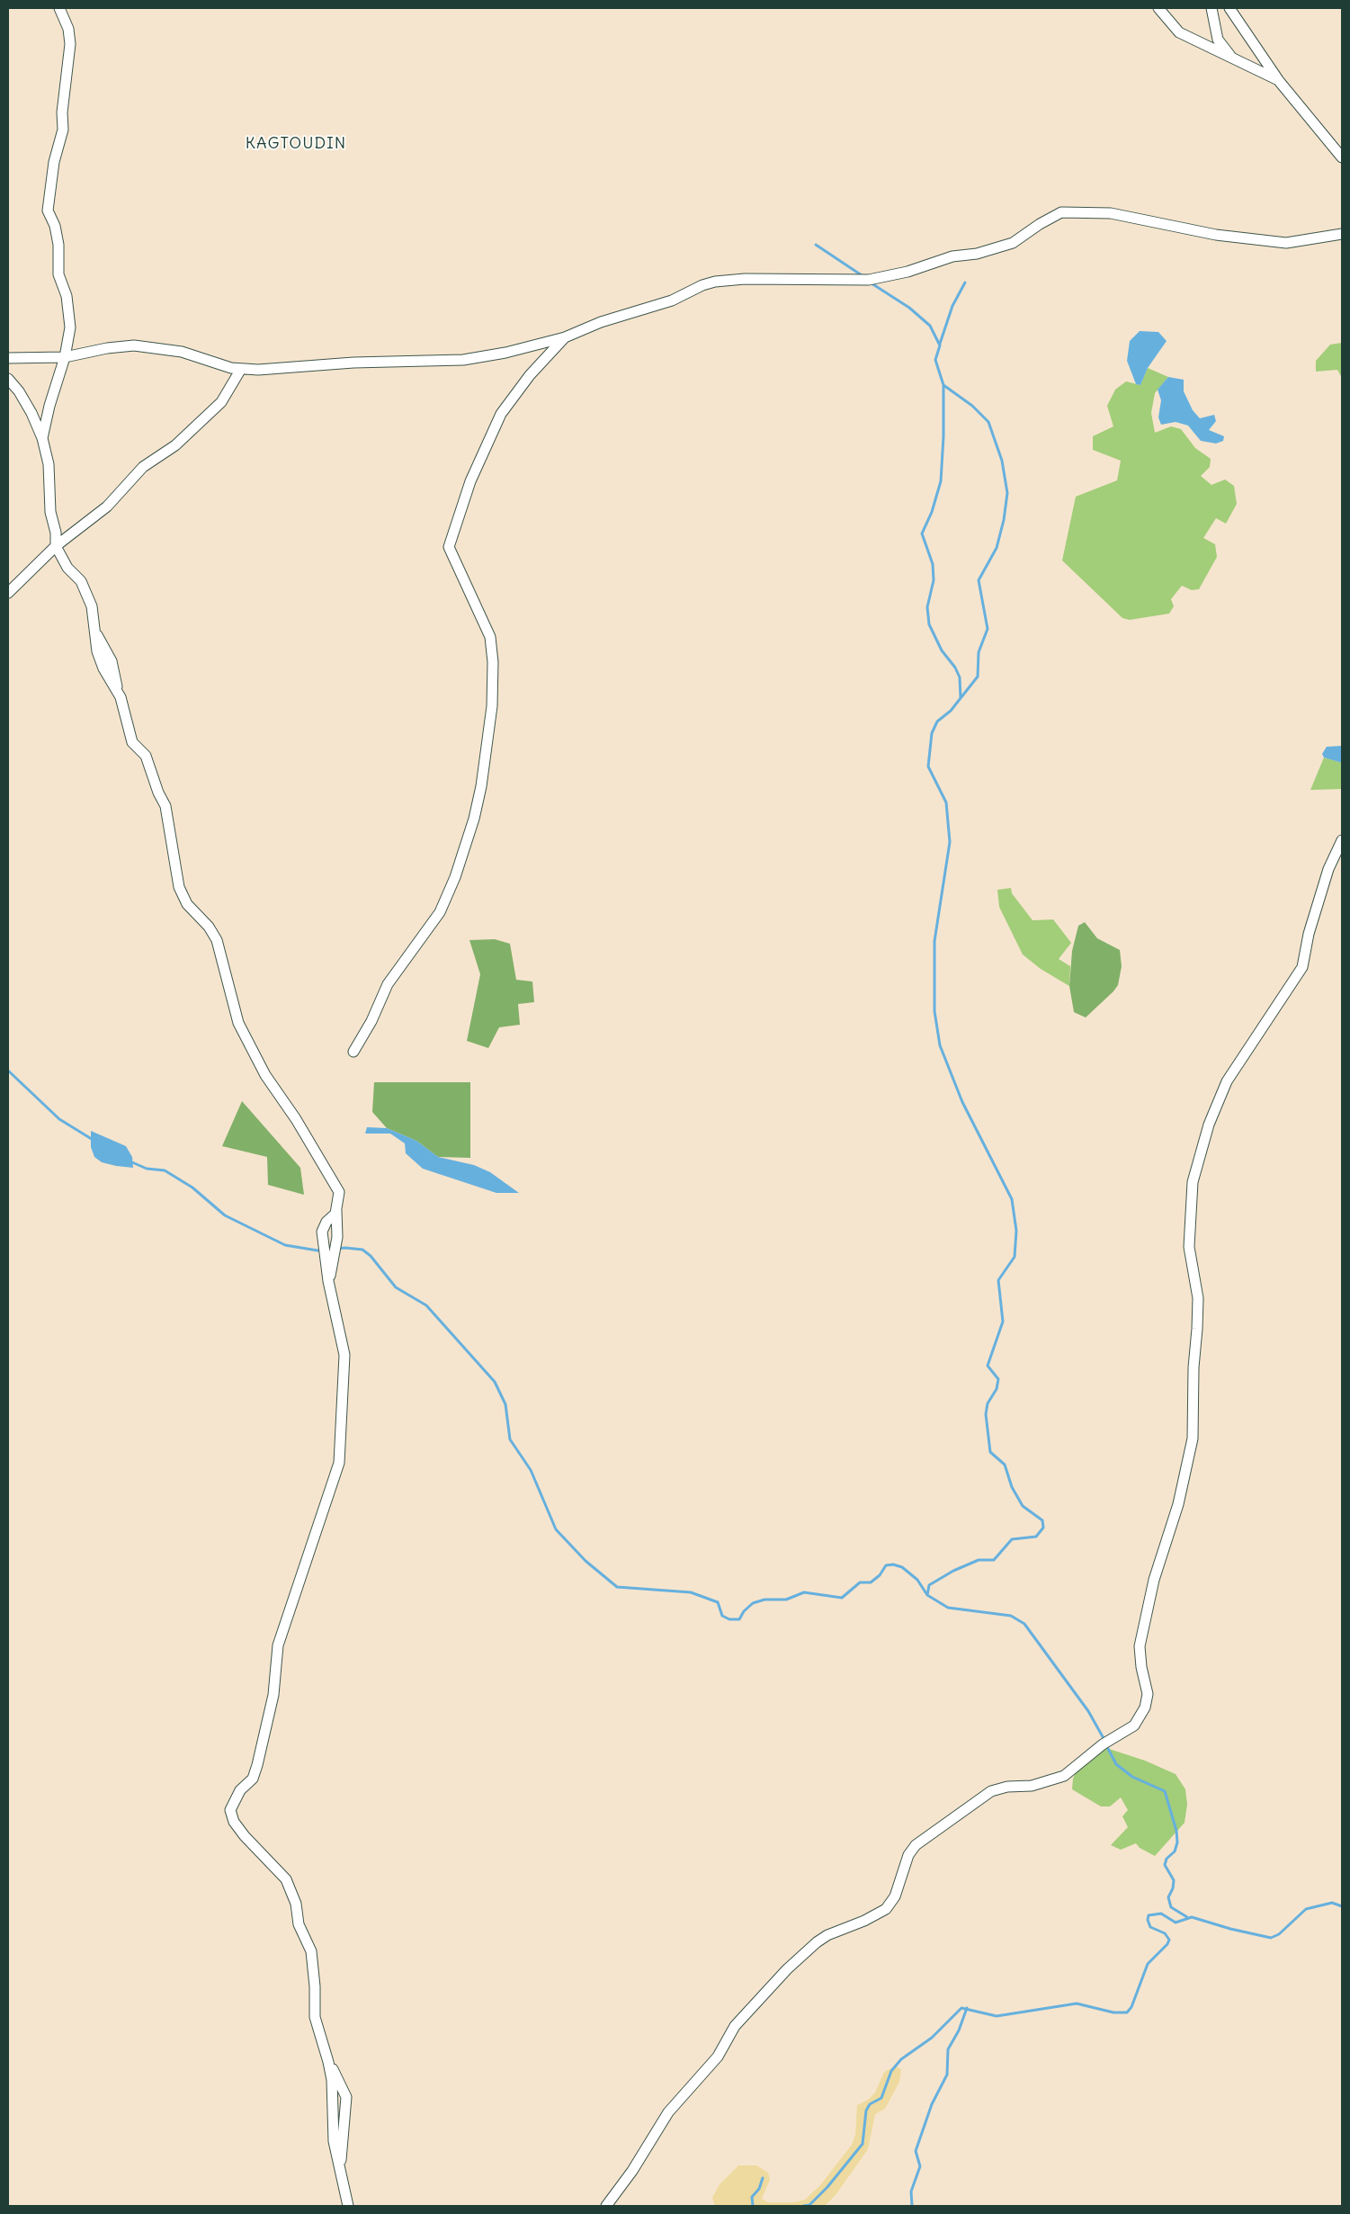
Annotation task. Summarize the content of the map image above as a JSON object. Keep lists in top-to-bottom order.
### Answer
{
  "districts": ["KAGTOUDIN"]
}
